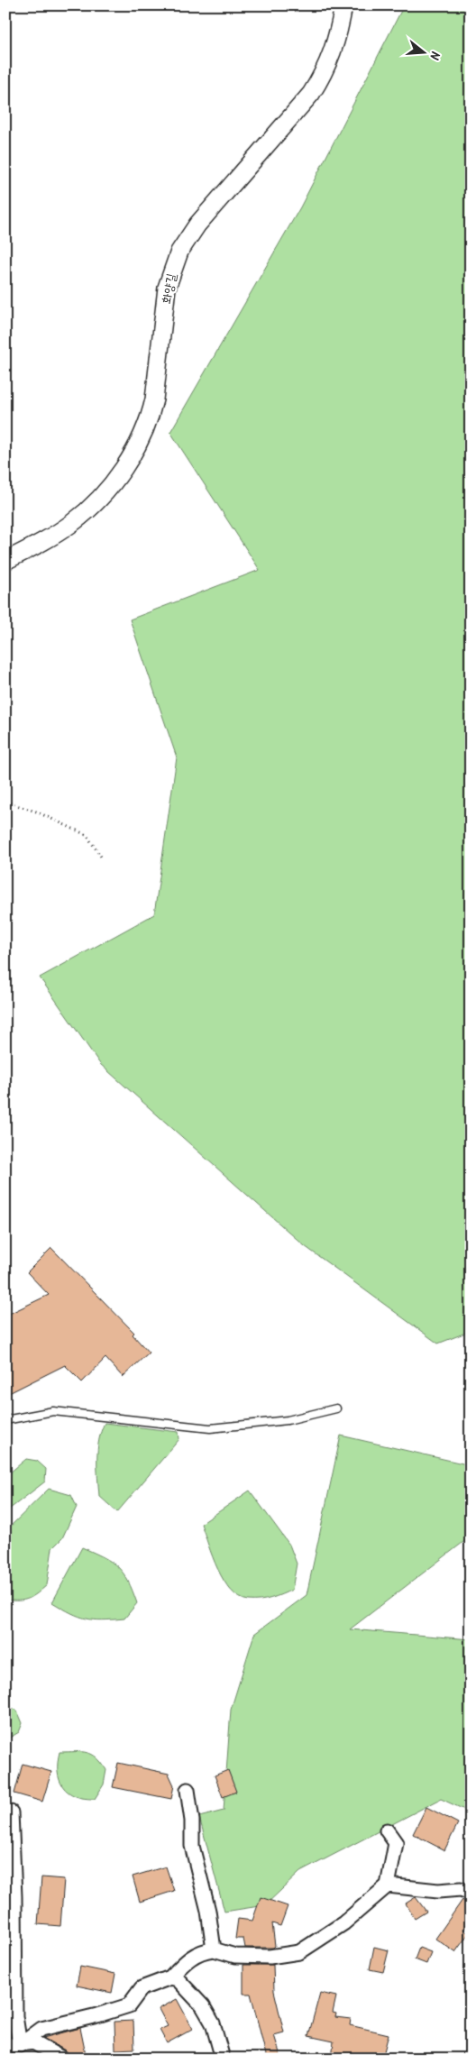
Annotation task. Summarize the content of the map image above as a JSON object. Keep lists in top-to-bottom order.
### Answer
{
  "streets": {
    "street": ["화양길"]
  },
  "north": "right"
}
